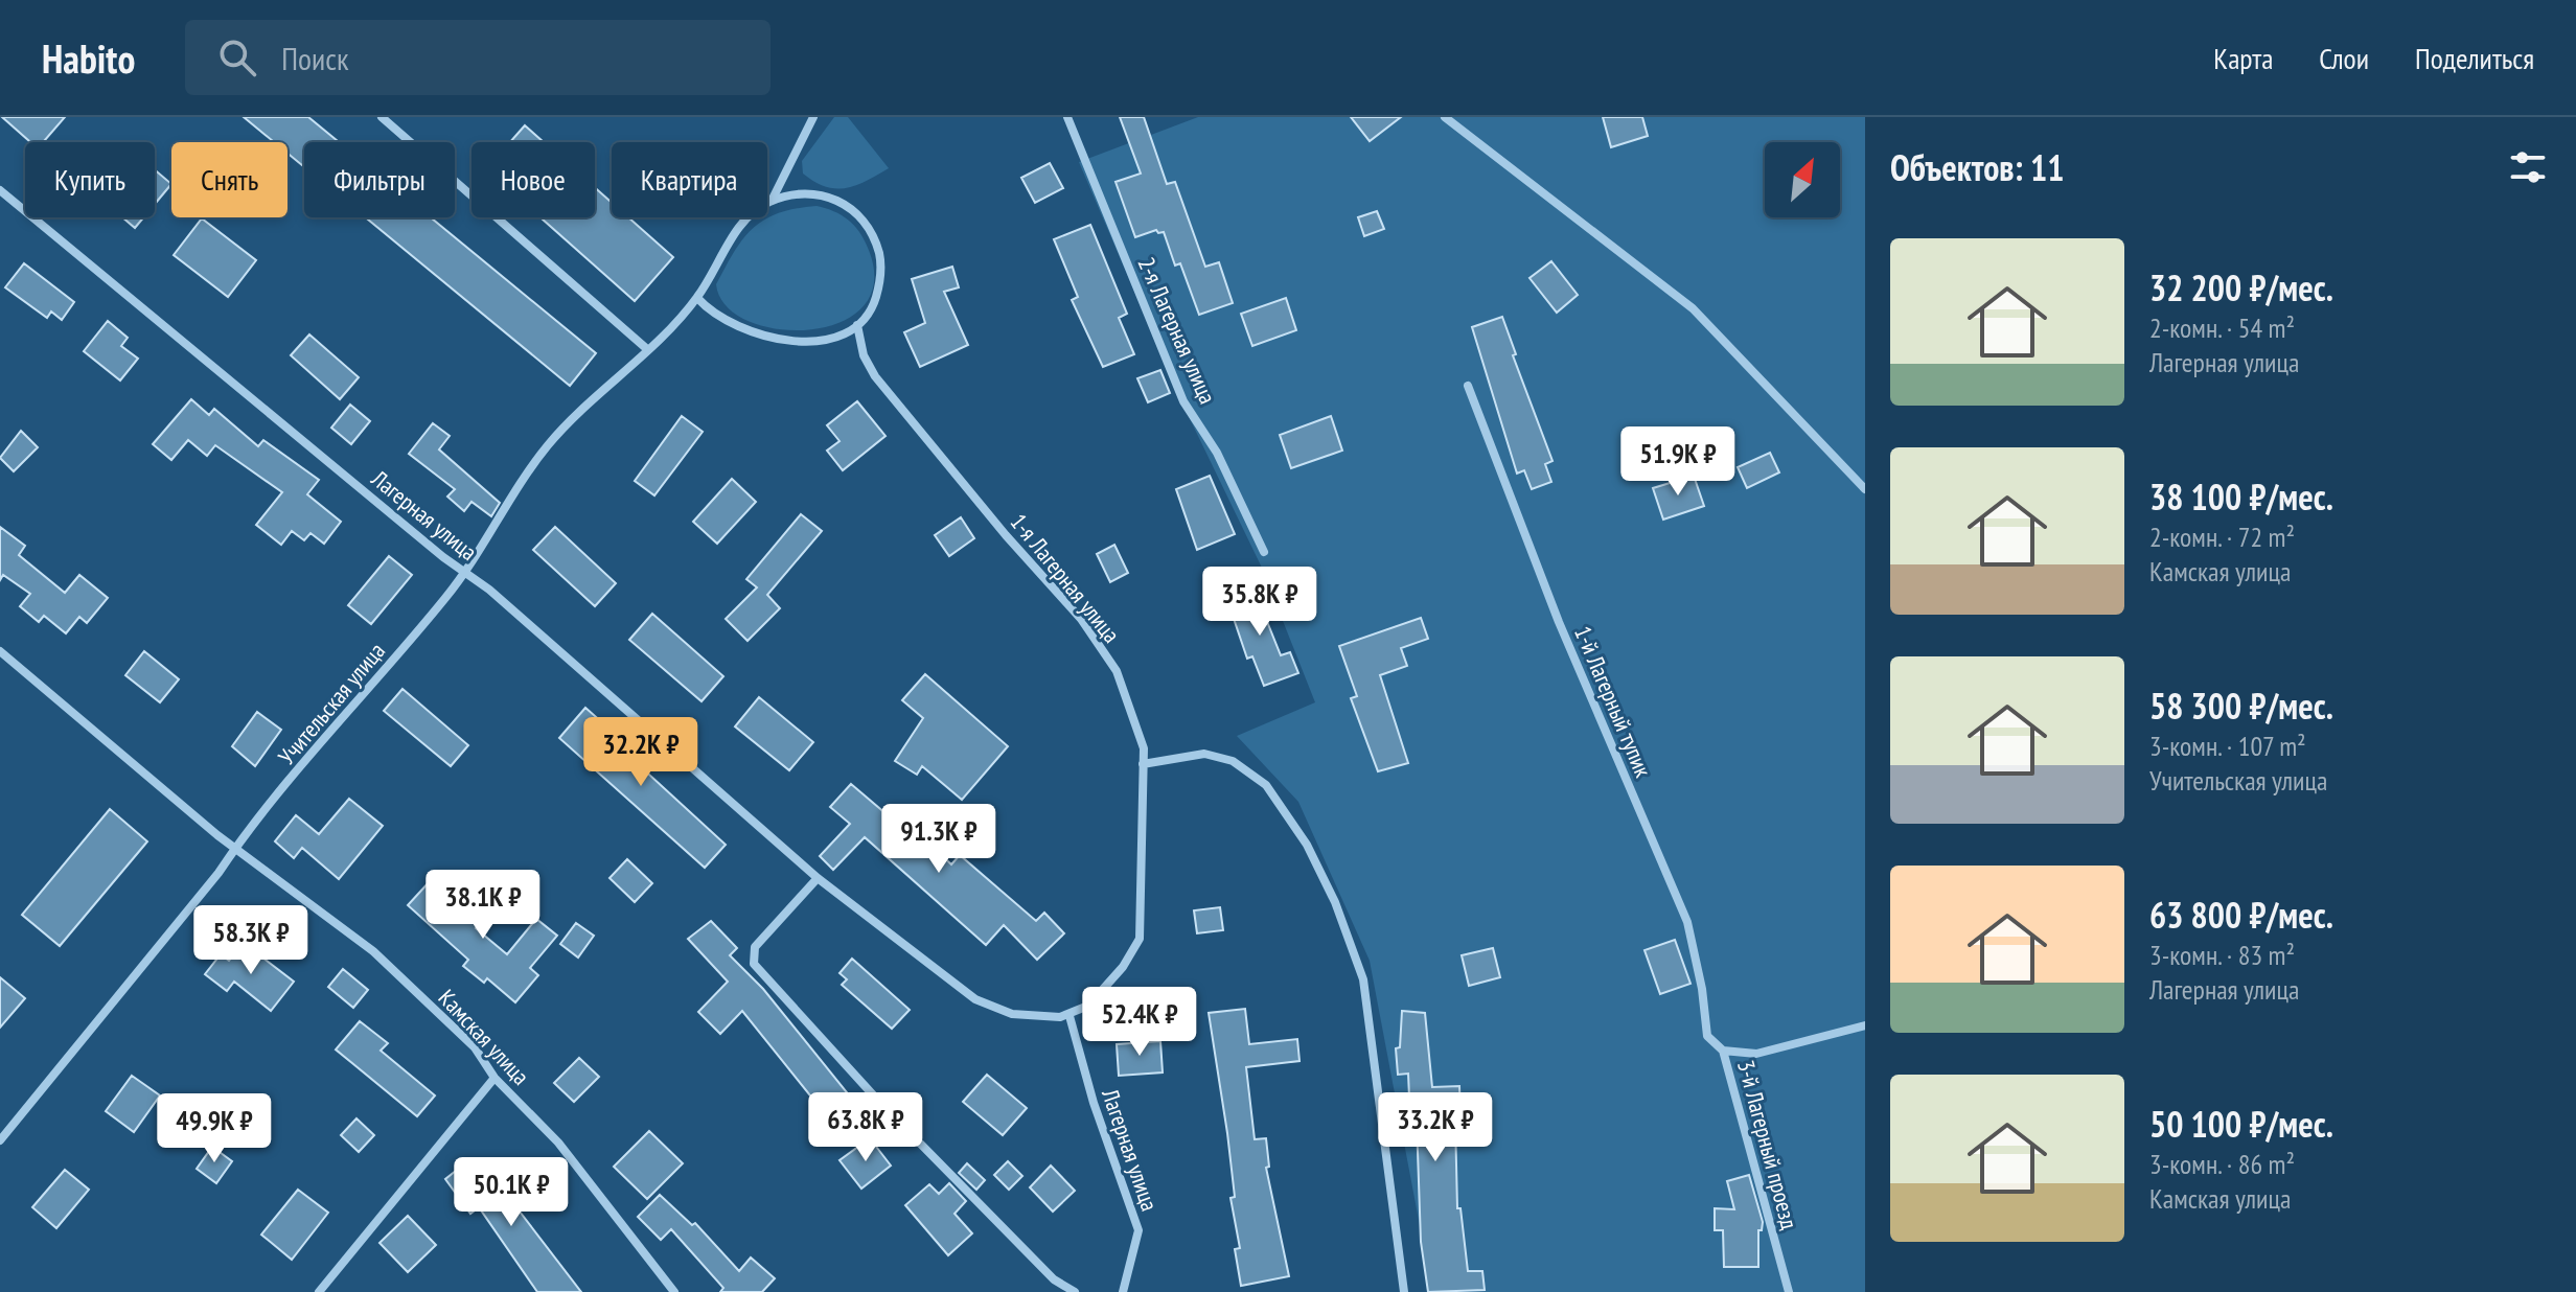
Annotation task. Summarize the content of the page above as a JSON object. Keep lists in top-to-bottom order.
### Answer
{
  "streets": {
    "street": [
      "2-я Лагерная улица",
      "Лагерная улица",
      "1-я Лагерная улица",
      "1-й Лагерный тупик",
      "Учительская улица",
      "Камская улица",
      "3-й Лагерный проезд"
    ]
  },
  "crossings": [
    ["Лагерная улица", "1-я Лагерная улица"],
    ["Лагерная улица", "Учительская улица"],
    ["1-я Лагерная улица", "Учительская улица"],
    ["1-й Лагерный тупик", "3-й Лагерный проезд"],
    ["Учительская улица", "Камская улица"]
  ],
  "north": "top right",
  "page": {
    "header": "Habito",
    "search": "Поиск",
    "nav": ["Карта", "Слои", "Поделиться"],
    "heading": "Объектов: 11",
    "chip": [
      "Купить",
      "Снять",
      "Фильтры",
      "Новое",
      "Квартира"
    ],
    "list": [
      {
        "name": "32 200 ₽/мес.",
        "note": "2-комн. · 54 m² · Лагерная улица"
      },
      {
        "name": "38 100 ₽/мес.",
        "note": "2-комн. · 72 m² · Камская улица"
      },
      {
        "name": "58 300 ₽/мес.",
        "note": "3-комн. · 107 m² · Учительская улица"
      },
      {
        "name": "63 800 ₽/мес.",
        "note": "3-комн. · 83 m² · Лагерная улица"
      },
      {
        "name": "50 100 ₽/мес.",
        "note": "3-комн. · 86 m² · Камская улица"
      }
    ],
    "price": [
      "51.9K ₽",
      "35.8K ₽",
      "32.2K ₽",
      "91.3K ₽",
      "38.1K ₽",
      "58.3K ₽",
      "52.4K ₽",
      "63.8K ₽",
      "33.2K ₽",
      "49.9K ₽",
      "50.1K ₽"
    ]
  }
}
